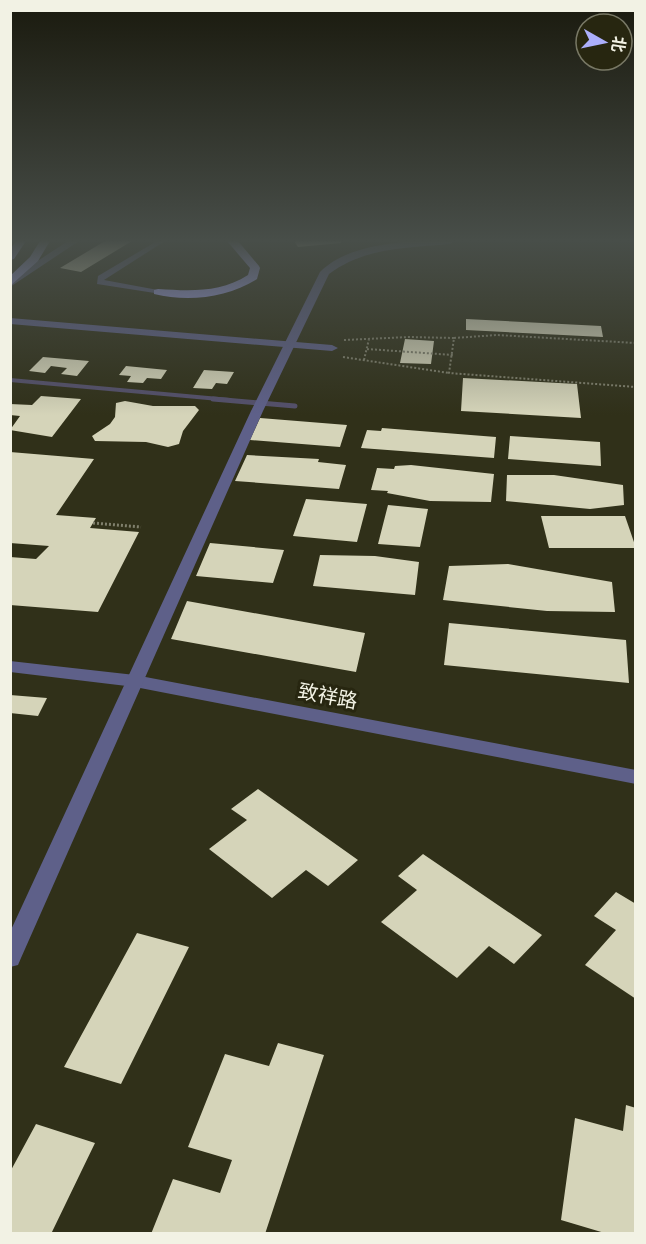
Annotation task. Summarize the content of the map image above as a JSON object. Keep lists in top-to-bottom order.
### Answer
{
  "streets": {
    "street": ["致祥路"]
  },
  "north": "right"
}
